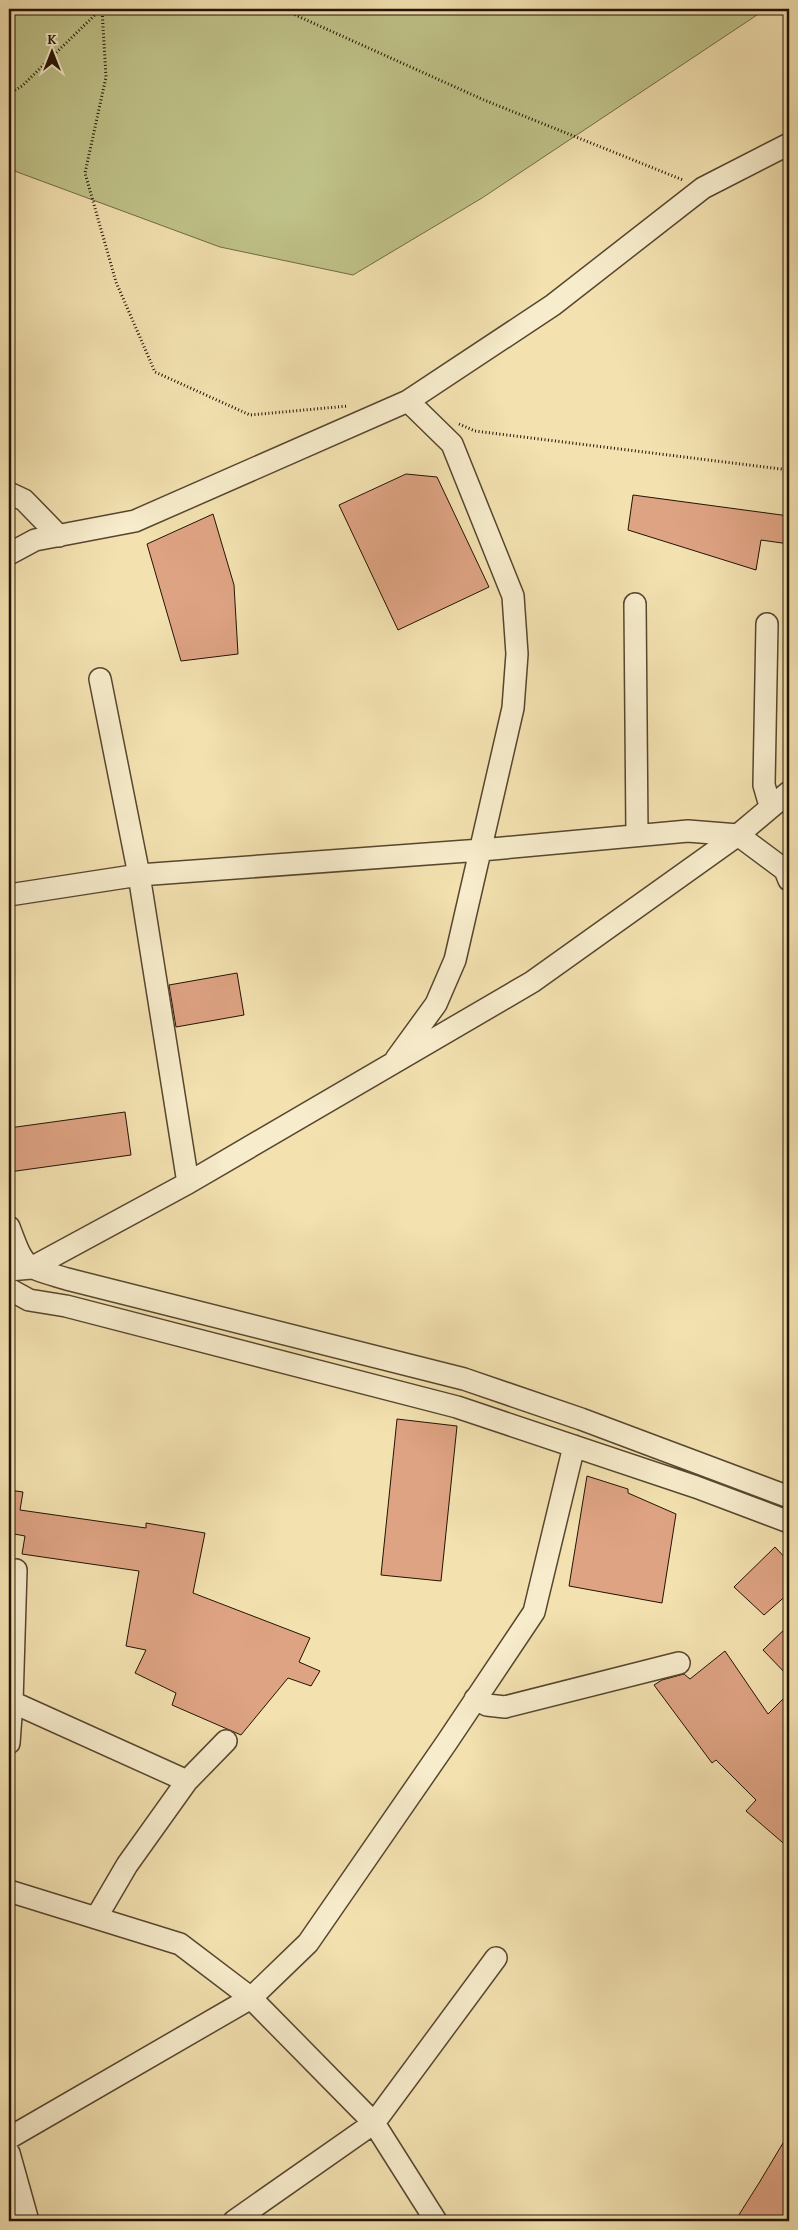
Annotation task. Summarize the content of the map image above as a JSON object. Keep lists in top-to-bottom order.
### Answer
{
  "north": "top"
}
